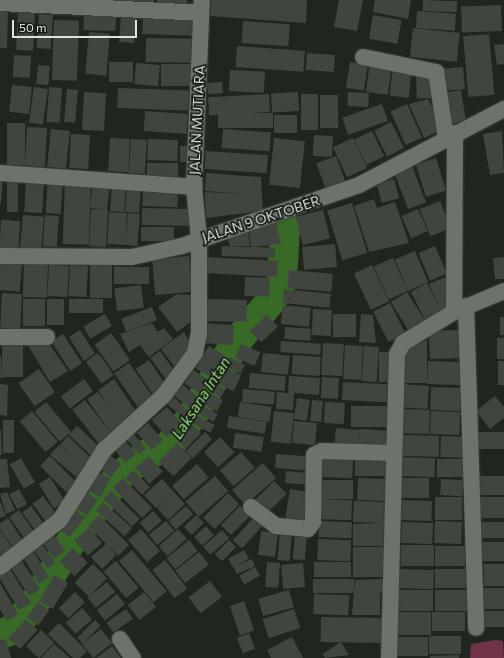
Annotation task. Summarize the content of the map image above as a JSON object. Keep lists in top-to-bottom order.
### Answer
{
  "streets": {
    "street": ["JALAN MUTIARA", "JALAN 9 OKTOBER"]
  },
  "crossings": [
    ["JALAN MUTIARA", "JALAN 9 OKTOBER"]
  ],
  "water": ["Laksana Intan"],
  "scale_bar": "50 m"
}
